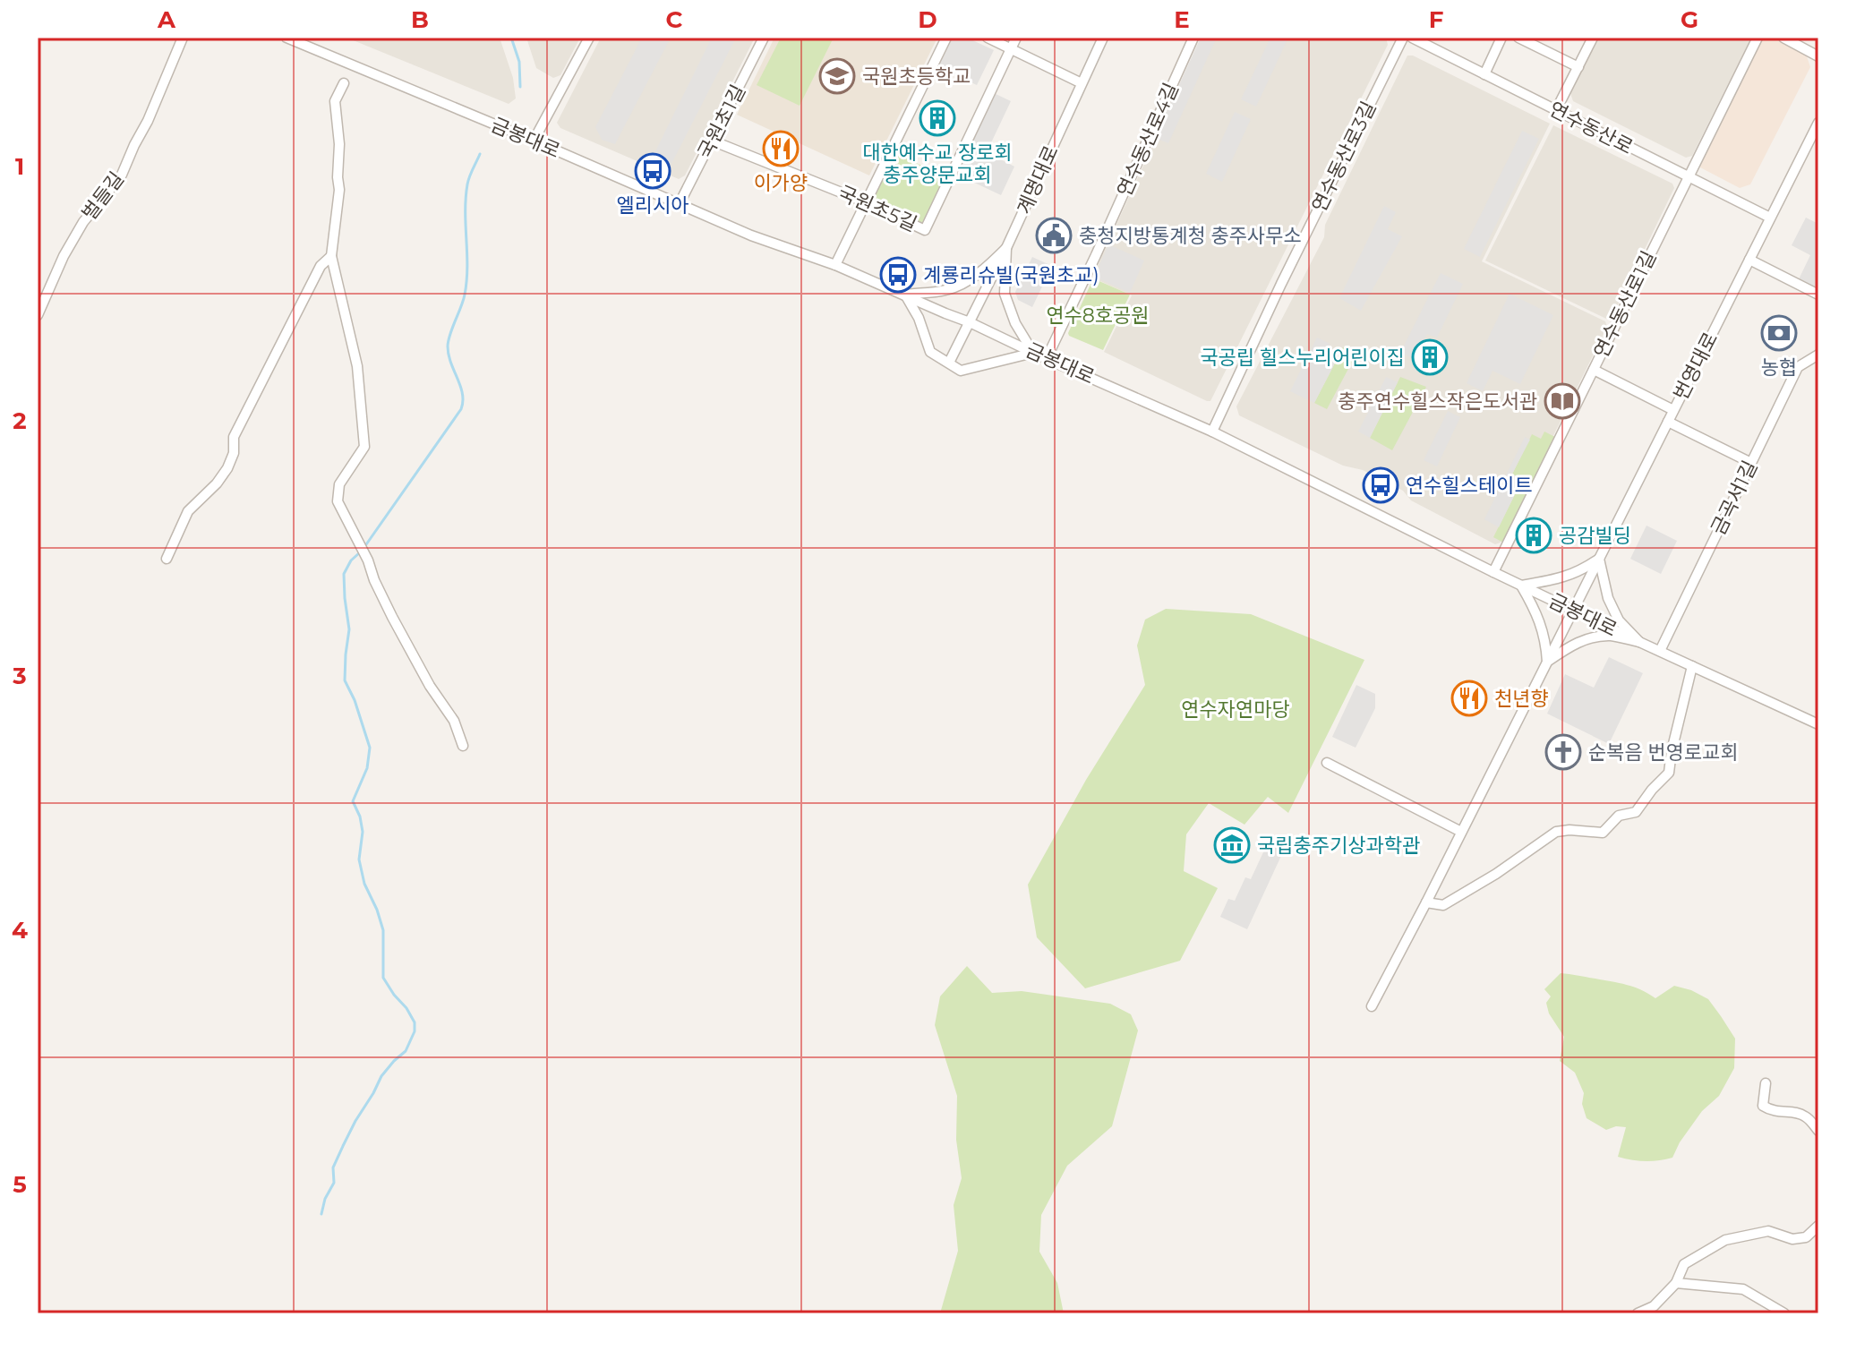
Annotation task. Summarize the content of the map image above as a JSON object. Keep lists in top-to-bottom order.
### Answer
{
  "streets": {
    "street": [
      "국원초1길",
      "연수동산로",
      "금봉대로",
      "연수동산로4길",
      "연수동산로3길",
      "계명대로",
      "벌들길",
      "국원초5길",
      "연수동산로1길",
      "번영대로",
      "금곡서1길"
    ]
  },
  "crossings": [
    ["국원초1길", "금봉대로"],
    ["국원초1길", "국원초5길"],
    ["연수동산로", "연수동산로1길"],
    ["연수동산로", "번영대로"],
    ["금봉대로", "연수동산로4길"],
    ["금봉대로", "연수동산로3길"],
    ["금봉대로", "계명대로"],
    ["금봉대로", "연수동산로1길"],
    ["금봉대로", "번영대로"],
    ["금봉대로", "금곡서1길"]
  ],
  "parks": ["연수8호공원", "연수자연마당"],
  "places": {
    "school or university": ["국원초등학교"],
    "building": ["대한예수교 장로회 충주양문교회", "국공립 힐스누리어린이집", "공감빌딩"],
    "restaurant": ["이가양", "천년향"],
    "bus stop": ["엘리시아", "계룡리슈빌(국원초교)", "연수힐스테이트"],
    "public building": ["충청지방통계청 충주사무소"],
    "bank": ["농협"],
    "library": ["충주연수힐스작은도서관"],
    "church": ["순복음 번영로교회"],
    "museum": ["국립충주기상과학관"]
  },
  "grid": {
    "columns": [
      "A",
      "B",
      "C",
      "D",
      "E",
      "F",
      "G"
    ],
    "rows": [
      "1",
      "2",
      "3",
      "4",
      "5"
    ]
  }
}
